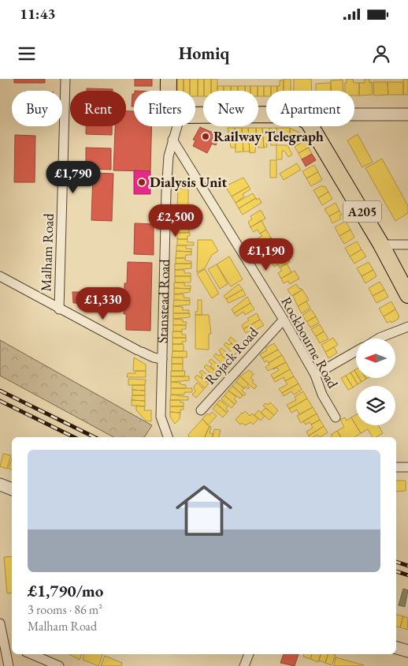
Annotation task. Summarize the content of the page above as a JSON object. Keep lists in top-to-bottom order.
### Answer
{
  "streets": {
    "highway": ["A205", "Stanstead Road"],
    "street": ["Malham Road", "Rockbourne Road", "Rojack Road"]
  },
  "crossings": [
    ["Stanstead Road", "Rockbourne Road"],
    ["Rockbourne Road", "Rojack Road"]
  ],
  "places": ["Railway Telegraph", "Dialysis Unit"],
  "north": "left",
  "page": {
    "status": "11:43",
    "header": "Homiq",
    "chip": [
      "Buy",
      "Rent",
      "Filters",
      "New",
      "Apartment"
    ],
    "price": [
      "£1,790",
      "£2,500",
      "£1,190",
      "£1,330"
    ],
    "list": [
      {
        "name": "£1,790/mo",
        "note": "3 rooms · 86 m² · Malham Road"
      }
    ]
  }
}
